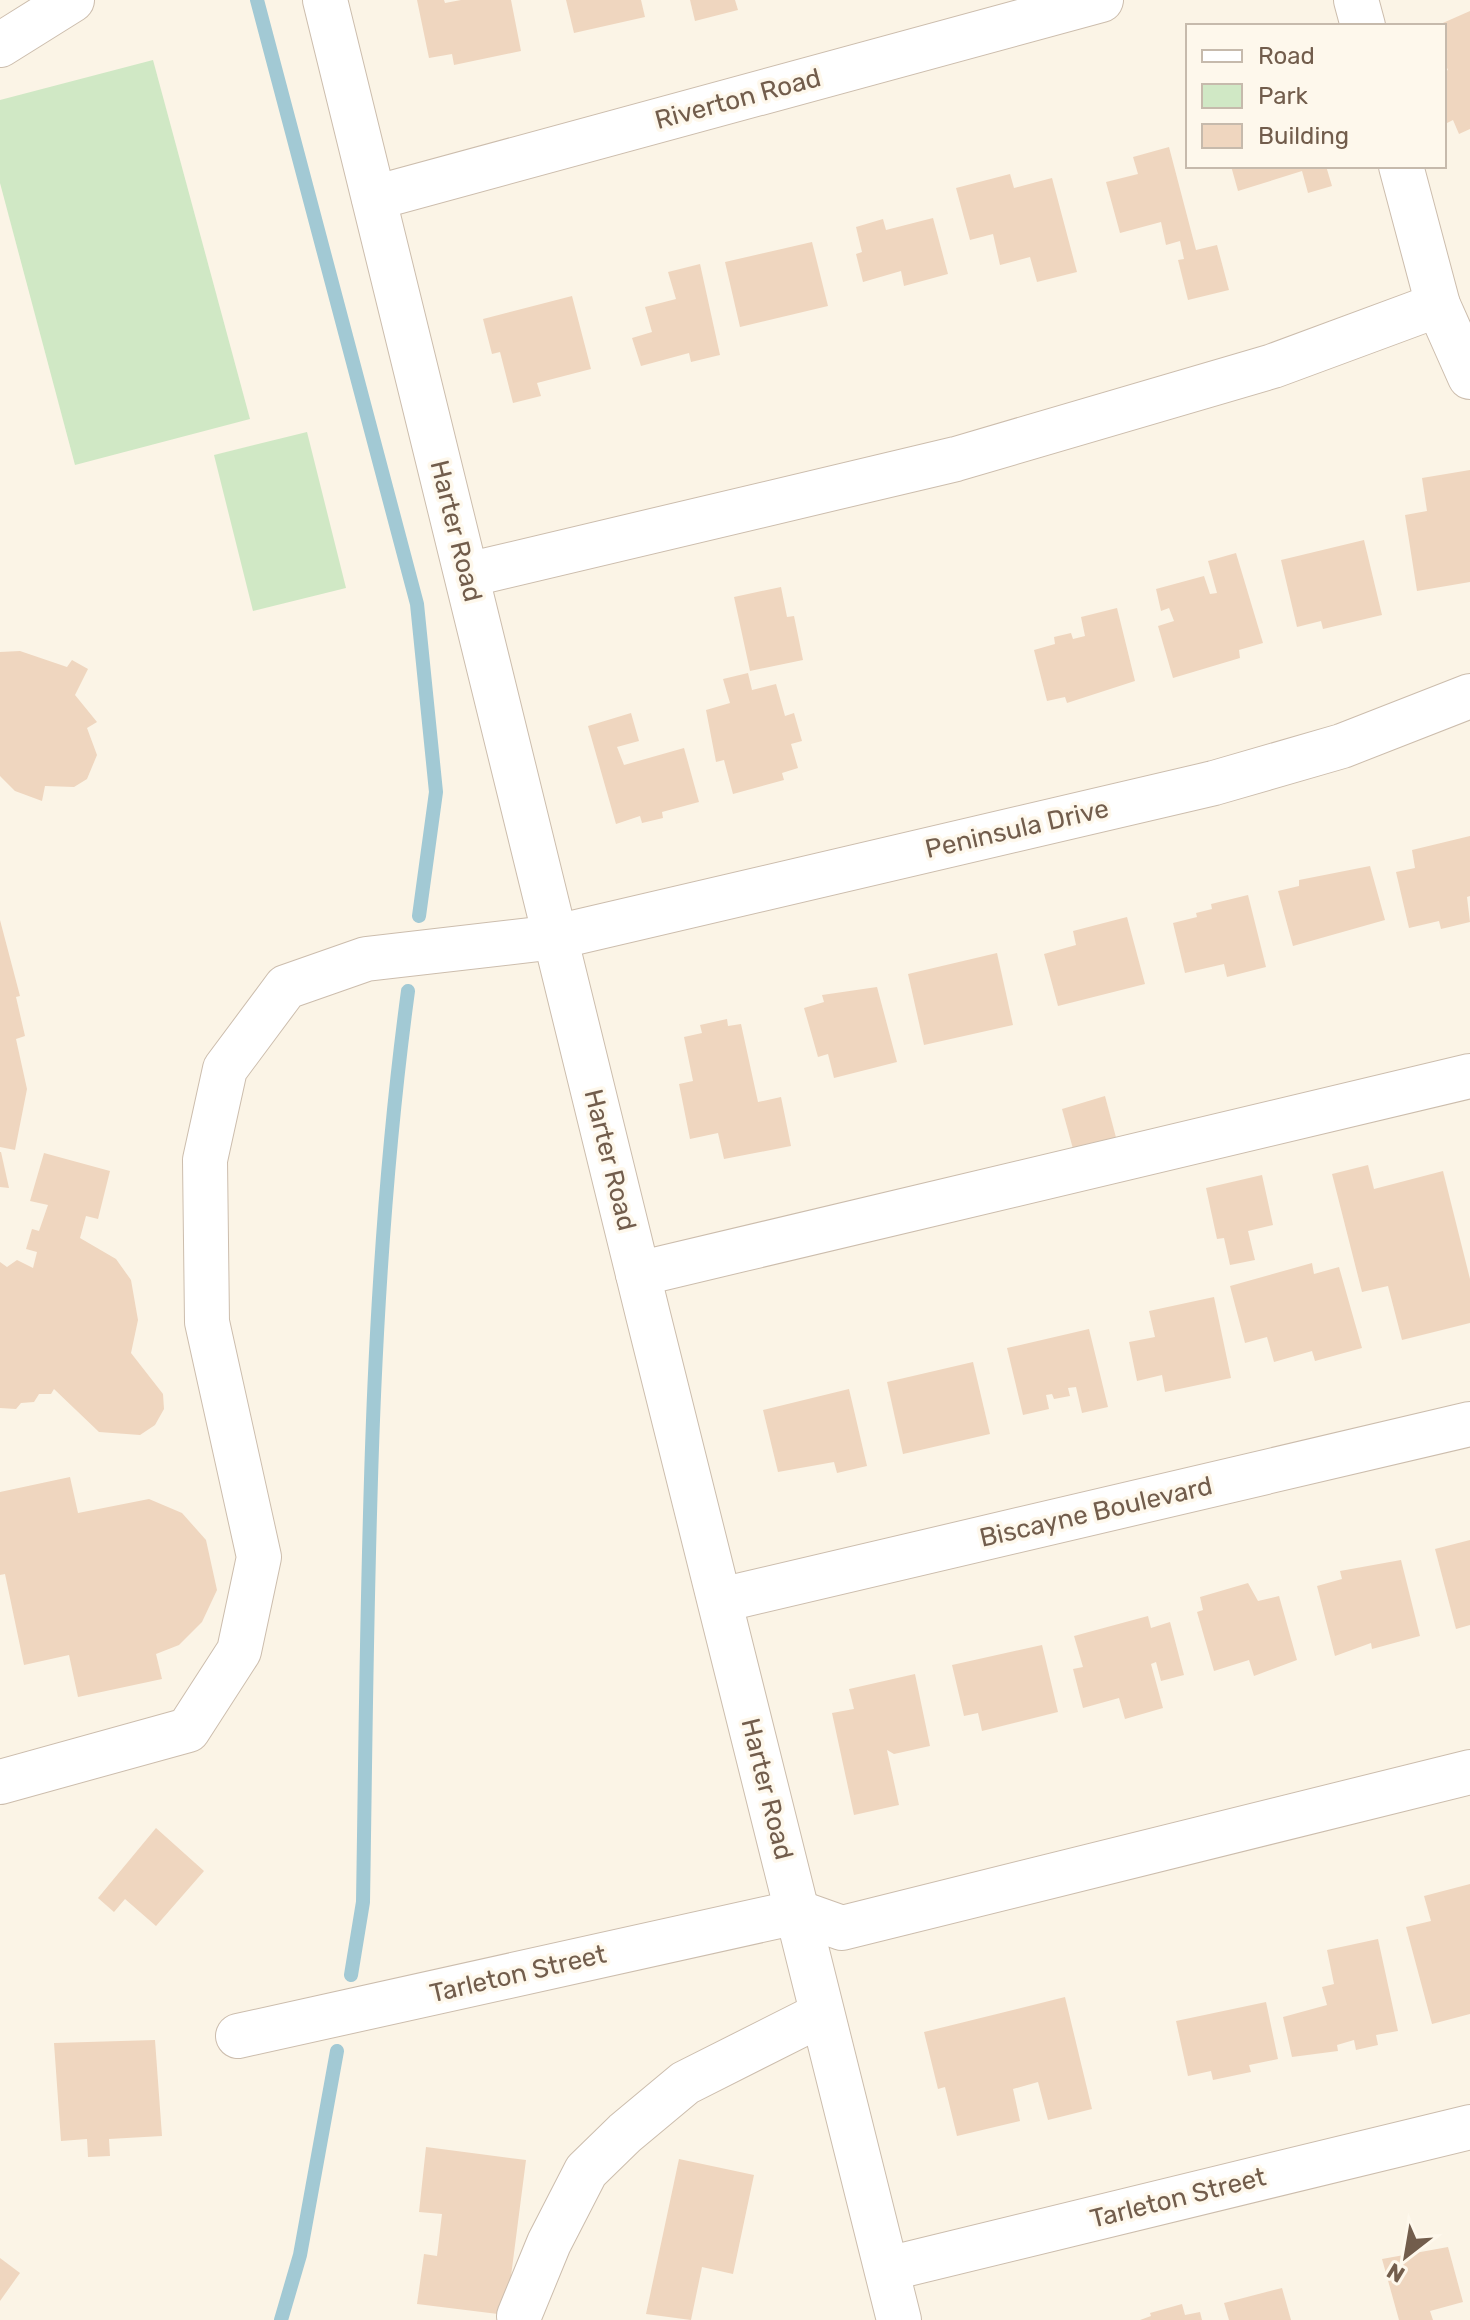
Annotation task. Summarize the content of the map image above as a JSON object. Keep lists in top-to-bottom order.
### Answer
{
  "streets": {
    "street": [
      "Riverton Road",
      "Harter Road",
      "Peninsula Drive",
      "Biscayne Boulevard",
      "Tarleton Street"
    ]
  },
  "crossings": [
    ["Riverton Road", "Harter Road"],
    ["Harter Road", "Peninsula Drive"],
    ["Harter Road", "Biscayne Boulevard"],
    ["Harter Road", "Tarleton Street"]
  ],
  "legend": ["Road", "Park", "Building"],
  "north": "bottom left"
}
